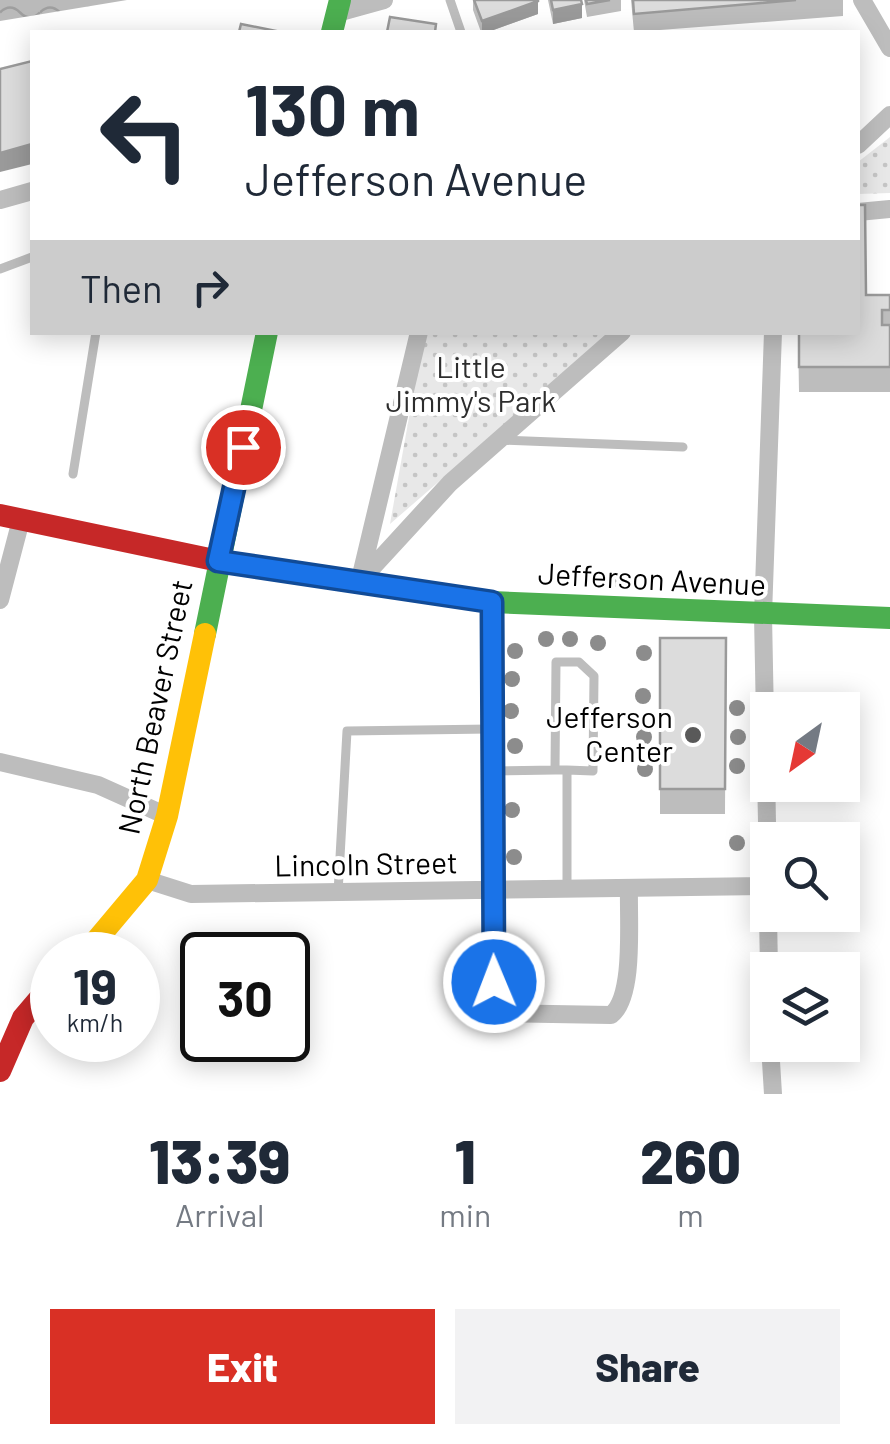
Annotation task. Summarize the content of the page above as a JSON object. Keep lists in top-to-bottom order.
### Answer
{
  "streets": {
    "street": ["Jefferson Avenue", "North Beaver Street", "Lincoln Street"]
  },
  "crossings": [
    ["Jefferson Avenue", "North Beaver Street"],
    ["North Beaver Street", "Lincoln Street"]
  ],
  "parks": ["Little Jimmy's Park"],
  "places": ["Jefferson Center"],
  "north": "bottom left",
  "page": {
    "turn": ["130 m", "Jefferson Avenue"],
    "then": "Then",
    "speed": "19 km/h",
    "limit": "30",
    "eta": [
      "13:39",
      "Arrival",
      "1",
      "min",
      "260",
      "m"
    ],
    "buttons": ["Exit", "Share"]
  }
}
